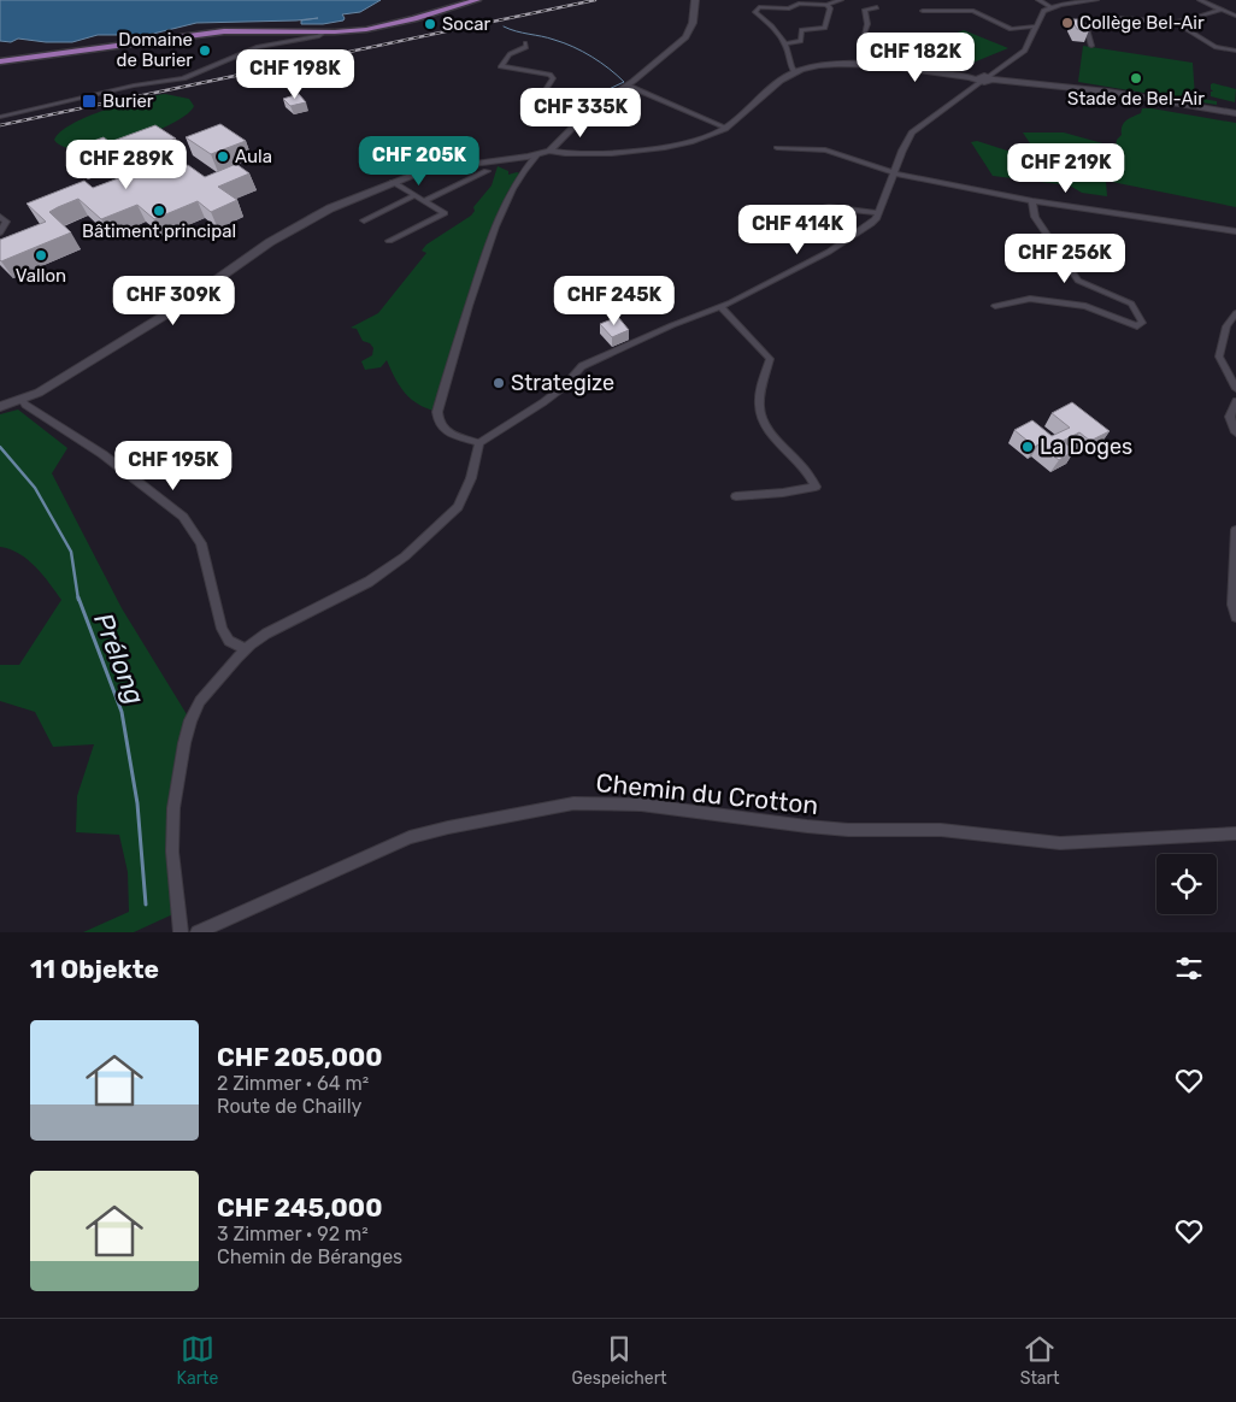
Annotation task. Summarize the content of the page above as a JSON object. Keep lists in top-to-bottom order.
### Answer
{
  "streets": {
    "street": ["Chemin du Crotton"]
  },
  "water": ["Prélong"],
  "places": {
    "other": [
      "Collège Bel-Air",
      "Socar",
      "Domaine de Burier",
      "Stade de Bel-Air",
      "Aula",
      "Bâtiment principal",
      "Vallon",
      "Strategize",
      "La Doges"
    ],
    "transit": ["Burier"]
  },
  "page": {
    "price": [
      "CHF 182K",
      "CHF 198K",
      "CHF 335K",
      "CHF 205K",
      "CHF 289K",
      "CHF 219K",
      "CHF 414K",
      "CHF 256K",
      "CHF 309K",
      "CHF 245K",
      "CHF 195K"
    ],
    "heading": "11 Objekte",
    "list": [
      {
        "name": "CHF 205,000",
        "note": "2 Zimmer · 64 m² · Route de Chailly"
      },
      {
        "name": "CHF 245,000",
        "note": "3 Zimmer · 92 m² · Chemin de Béranges"
      }
    ],
    "tabs": ["Karte", "Gespeichert", "Start"]
  }
}
